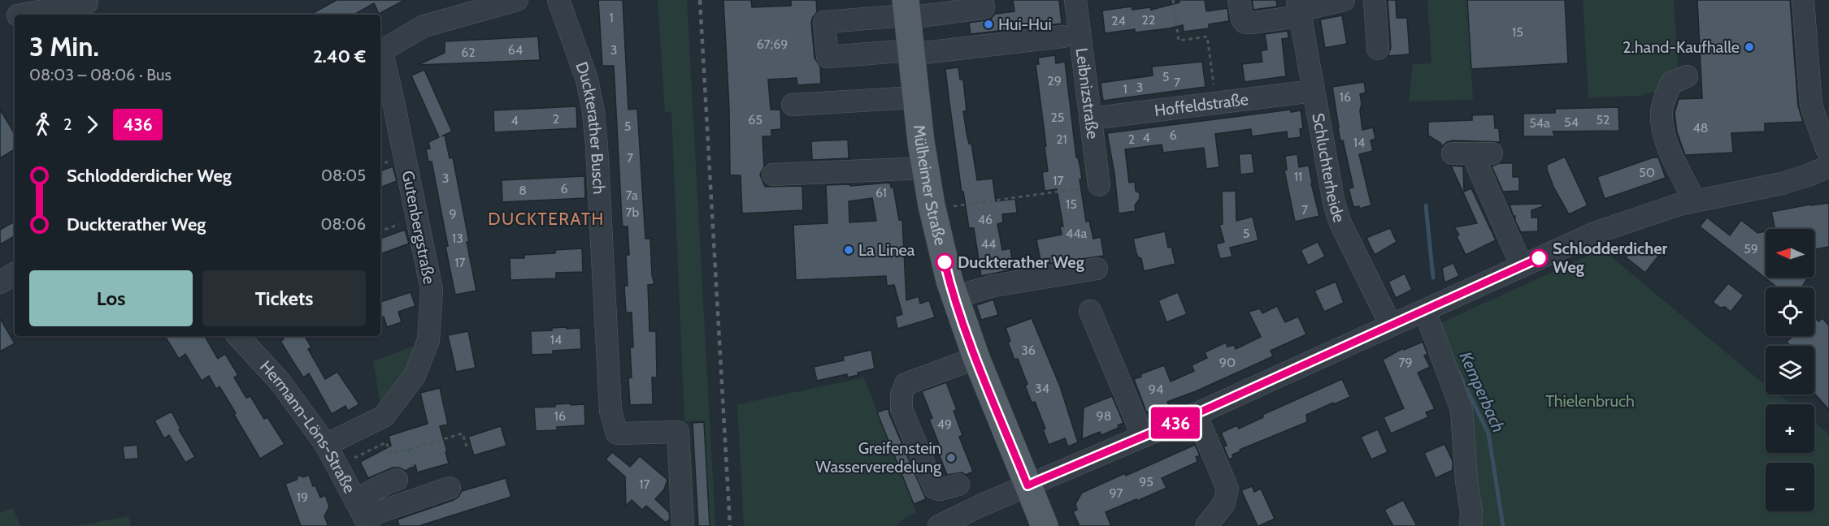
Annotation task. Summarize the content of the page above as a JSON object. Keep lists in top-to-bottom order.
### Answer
{
  "streets": {
    "main road": ["Mülheimer Straße"],
    "street": [
      "Leibnizstraße",
      "Hoffeldstraße",
      "Duckterather Busch",
      "Schluchterheide",
      "Gutenbergstraße",
      "Hermann-Löns-Straße"
    ]
  },
  "crossings": [
    ["Leibnizstraße", "Hoffeldstraße"],
    ["Hoffeldstraße", "Schluchterheide"],
    ["Gutenbergstraße", "Hermann-Löns-Straße"]
  ],
  "districts": ["DUCKTERATH"],
  "water": ["Kemperbach"],
  "parks": ["Thielenbruch"],
  "places": [
    "Hui-Hui",
    "2.hand-Kaufhalle",
    "La Linea",
    "Schlodderdicher Weg",
    "Duckterather Weg",
    "Greifenstein Wasserveredelung"
  ],
  "lines": ["bus line 436"],
  "house_numbers": [
    "1",
    "22",
    "24",
    "15",
    "67;69",
    "64",
    "3",
    "62",
    "5",
    "29",
    "7",
    "3",
    "1",
    "16",
    "25",
    "2",
    "65",
    "52",
    "4",
    "54",
    "54a",
    "5",
    "48",
    "6",
    "4",
    "21",
    "2",
    "14",
    "7",
    "50",
    "11",
    "3",
    "17",
    "6",
    "8",
    "61",
    "7a",
    "15",
    "7",
    "7b",
    "9",
    "46",
    "44a",
    "5",
    "13",
    "44",
    "59",
    "17",
    "14",
    "36",
    "90",
    "79",
    "34",
    "94",
    "16",
    "98",
    "49",
    "95",
    "17",
    "97",
    "19"
  ],
  "north": "left",
  "page": {
    "on_map": "436",
    "heading": ["3 Min.", "08:03 – 08:06 · Bus", "2.40 €"],
    "legs": ["2", "436"],
    "list": [
      {
        "name": "Schlodderdicher Weg",
        "value": "08:05"
      },
      {
        "name": "Duckterather Weg",
        "value": "08:06"
      }
    ],
    "map_buttons": ["+", "−"],
    "buttons": ["Los", "Tickets"]
  }
}
